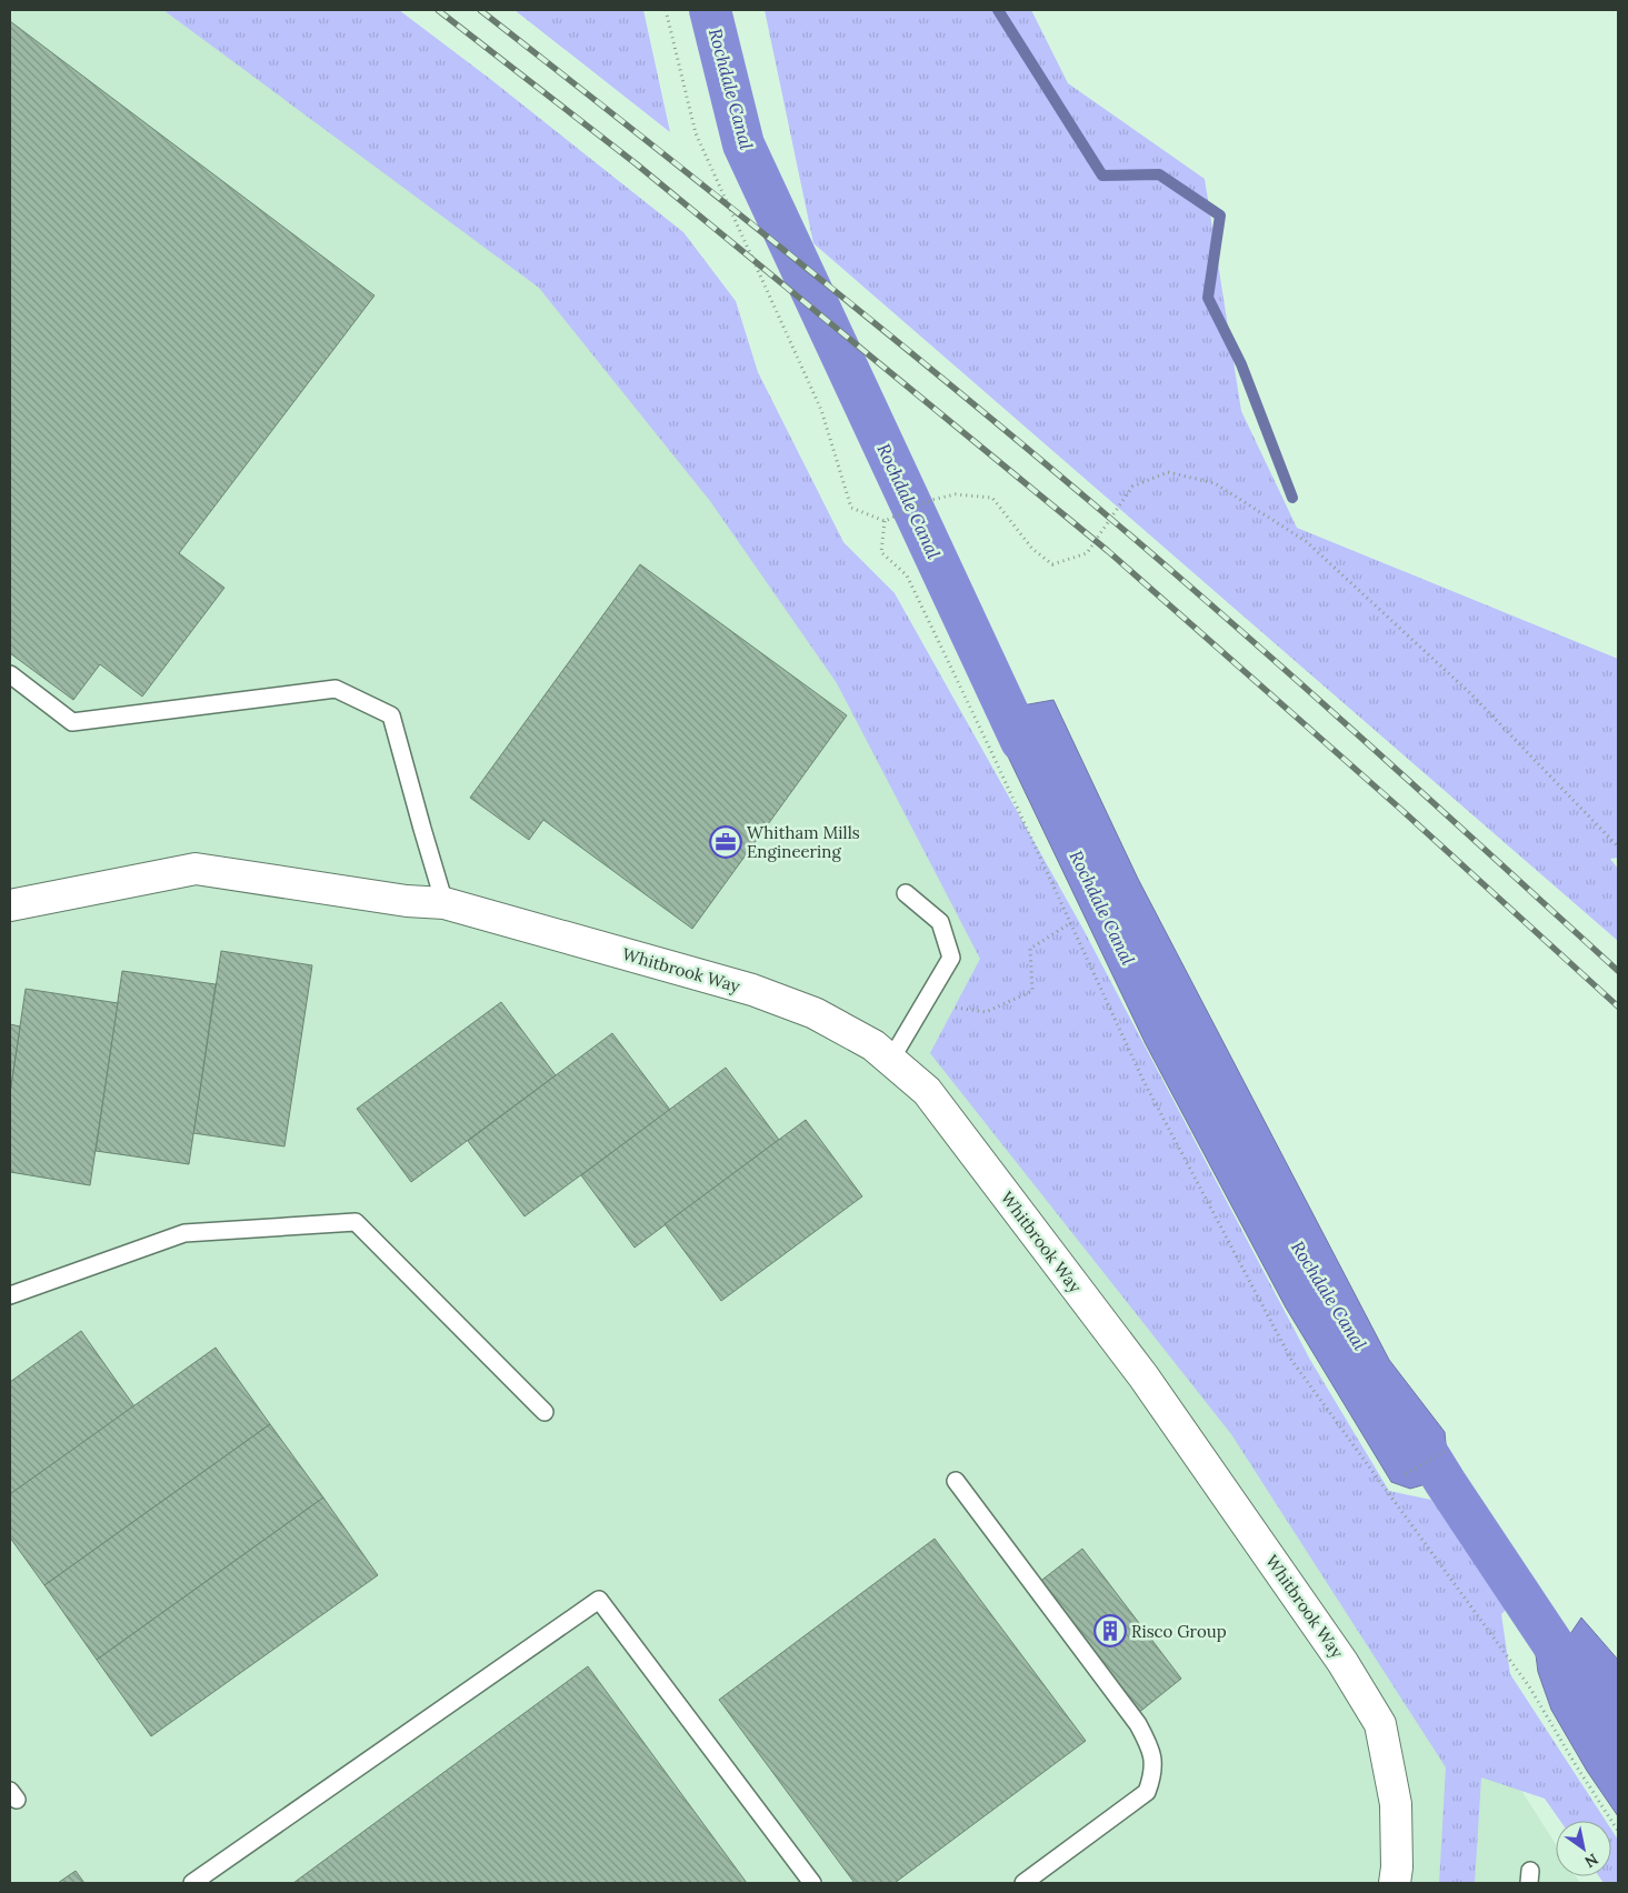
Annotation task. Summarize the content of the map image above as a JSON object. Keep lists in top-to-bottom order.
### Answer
{
  "streets": {
    "street": ["Whitbrook Way"]
  },
  "water": ["Rochdale Canal"],
  "places": {
    "office": ["Whitham Mills Engineering"],
    "building": ["Risco Group"]
  },
  "north": "bottom right"
}
